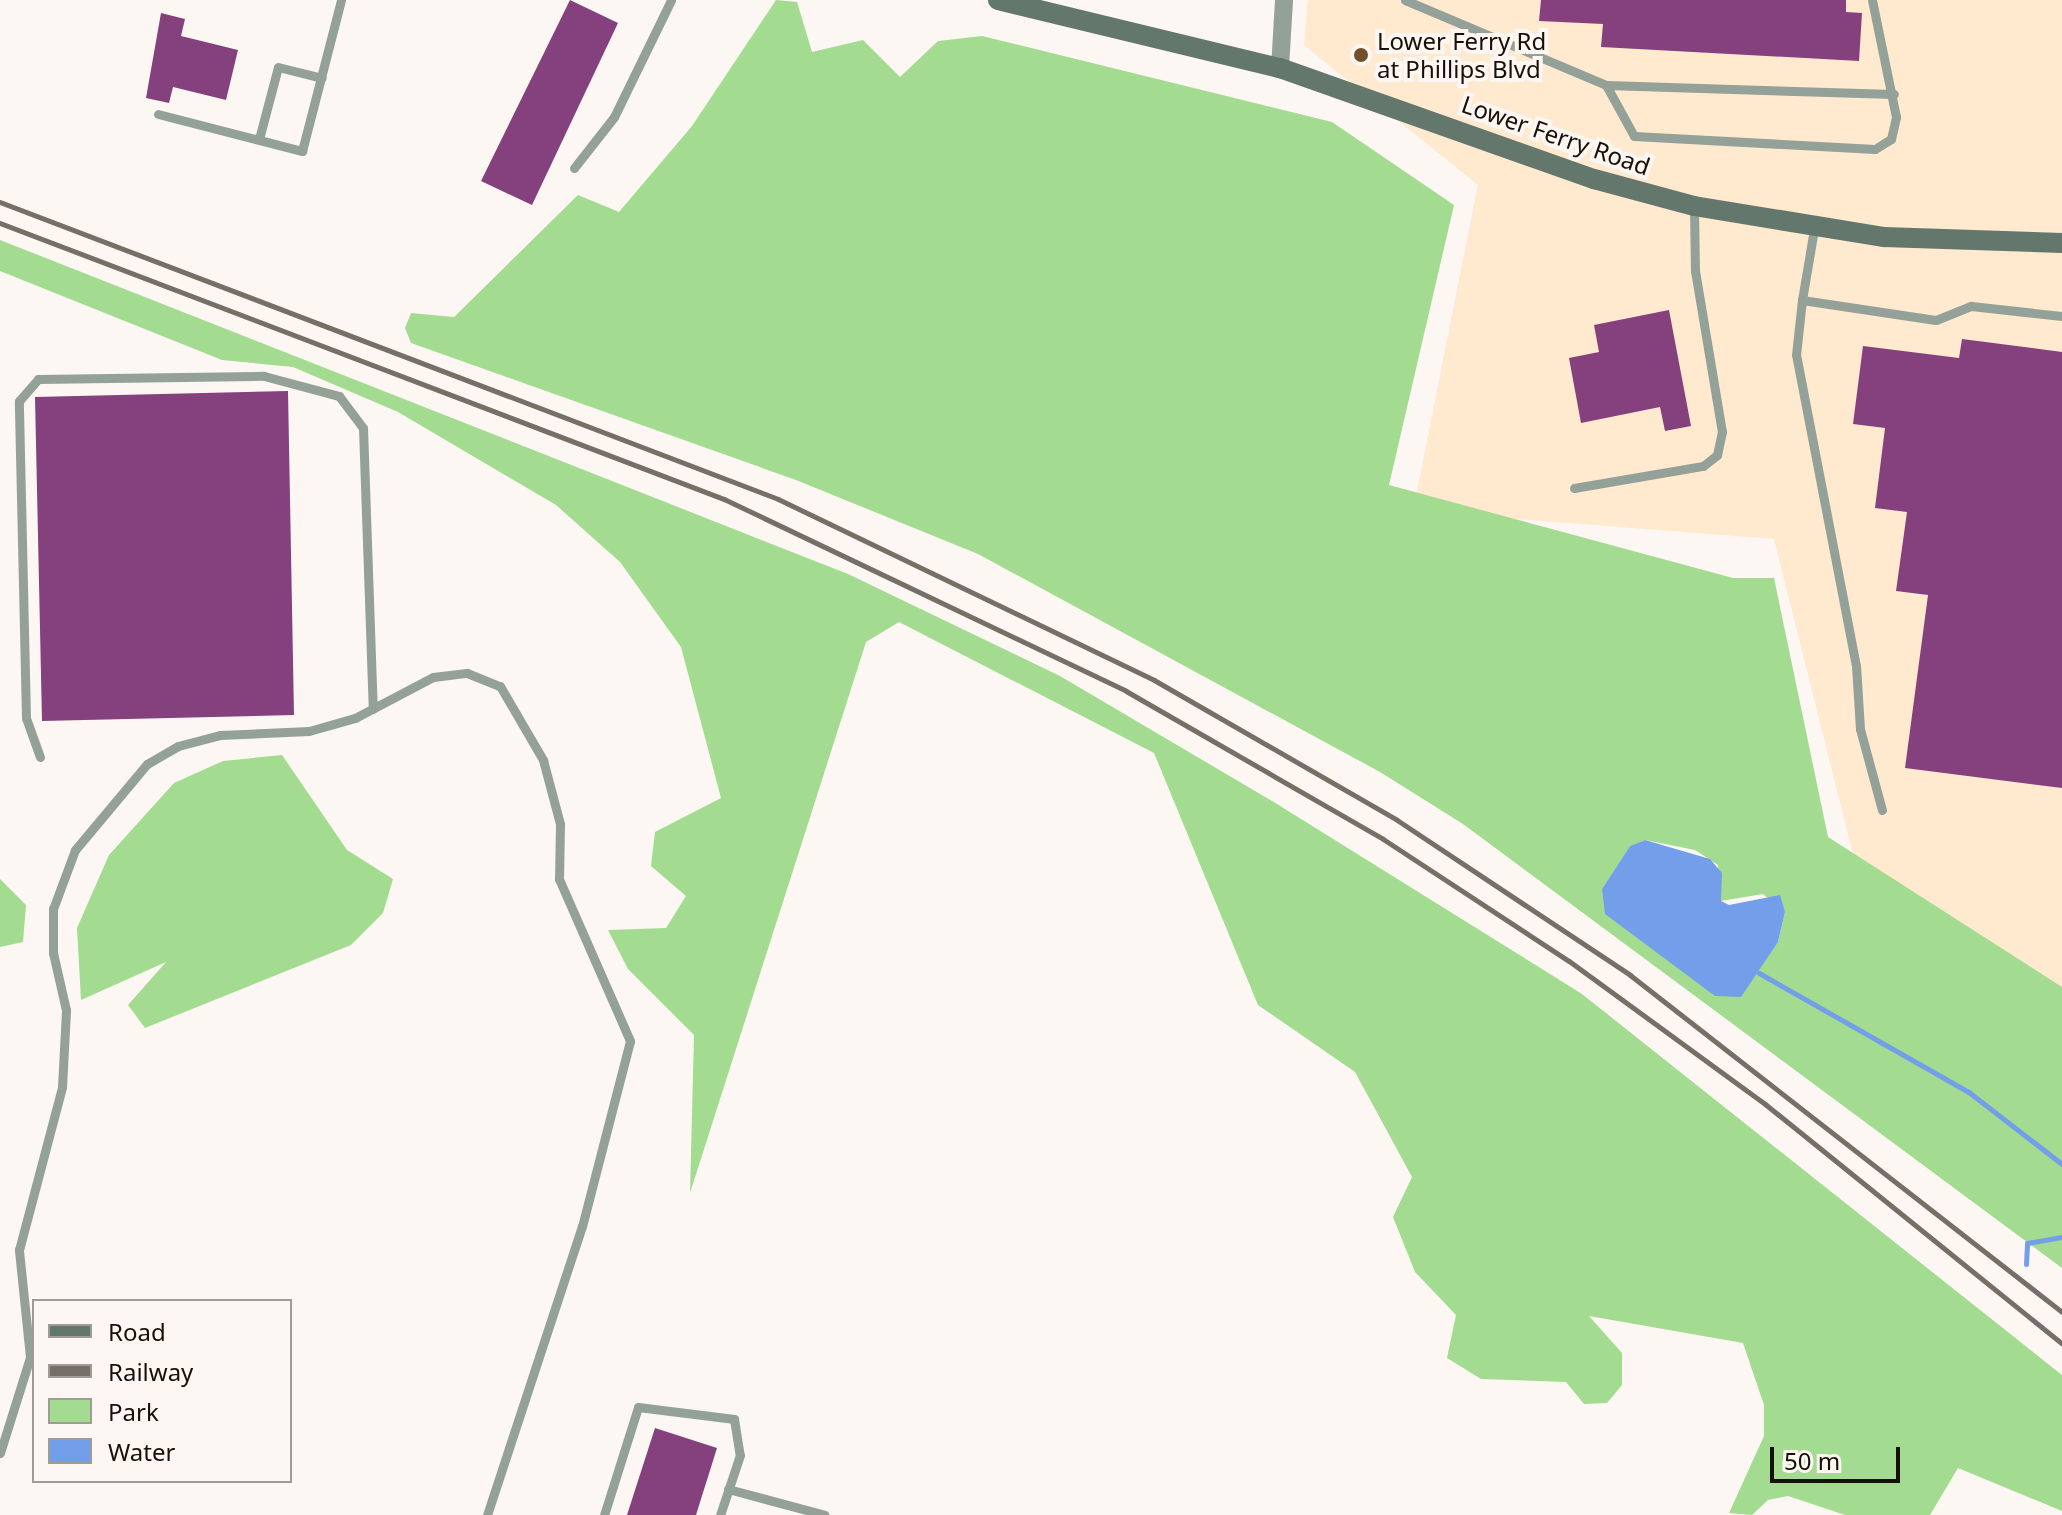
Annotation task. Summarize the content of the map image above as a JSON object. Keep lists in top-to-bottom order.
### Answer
{
  "streets": {
    "street": ["Lower Ferry Road"]
  },
  "places": ["Lower Ferry Rd at Phillips Blvd"],
  "legend": [
    "Road",
    "Railway",
    "Park",
    "Water"
  ],
  "scale_bar": "50 m"
}
